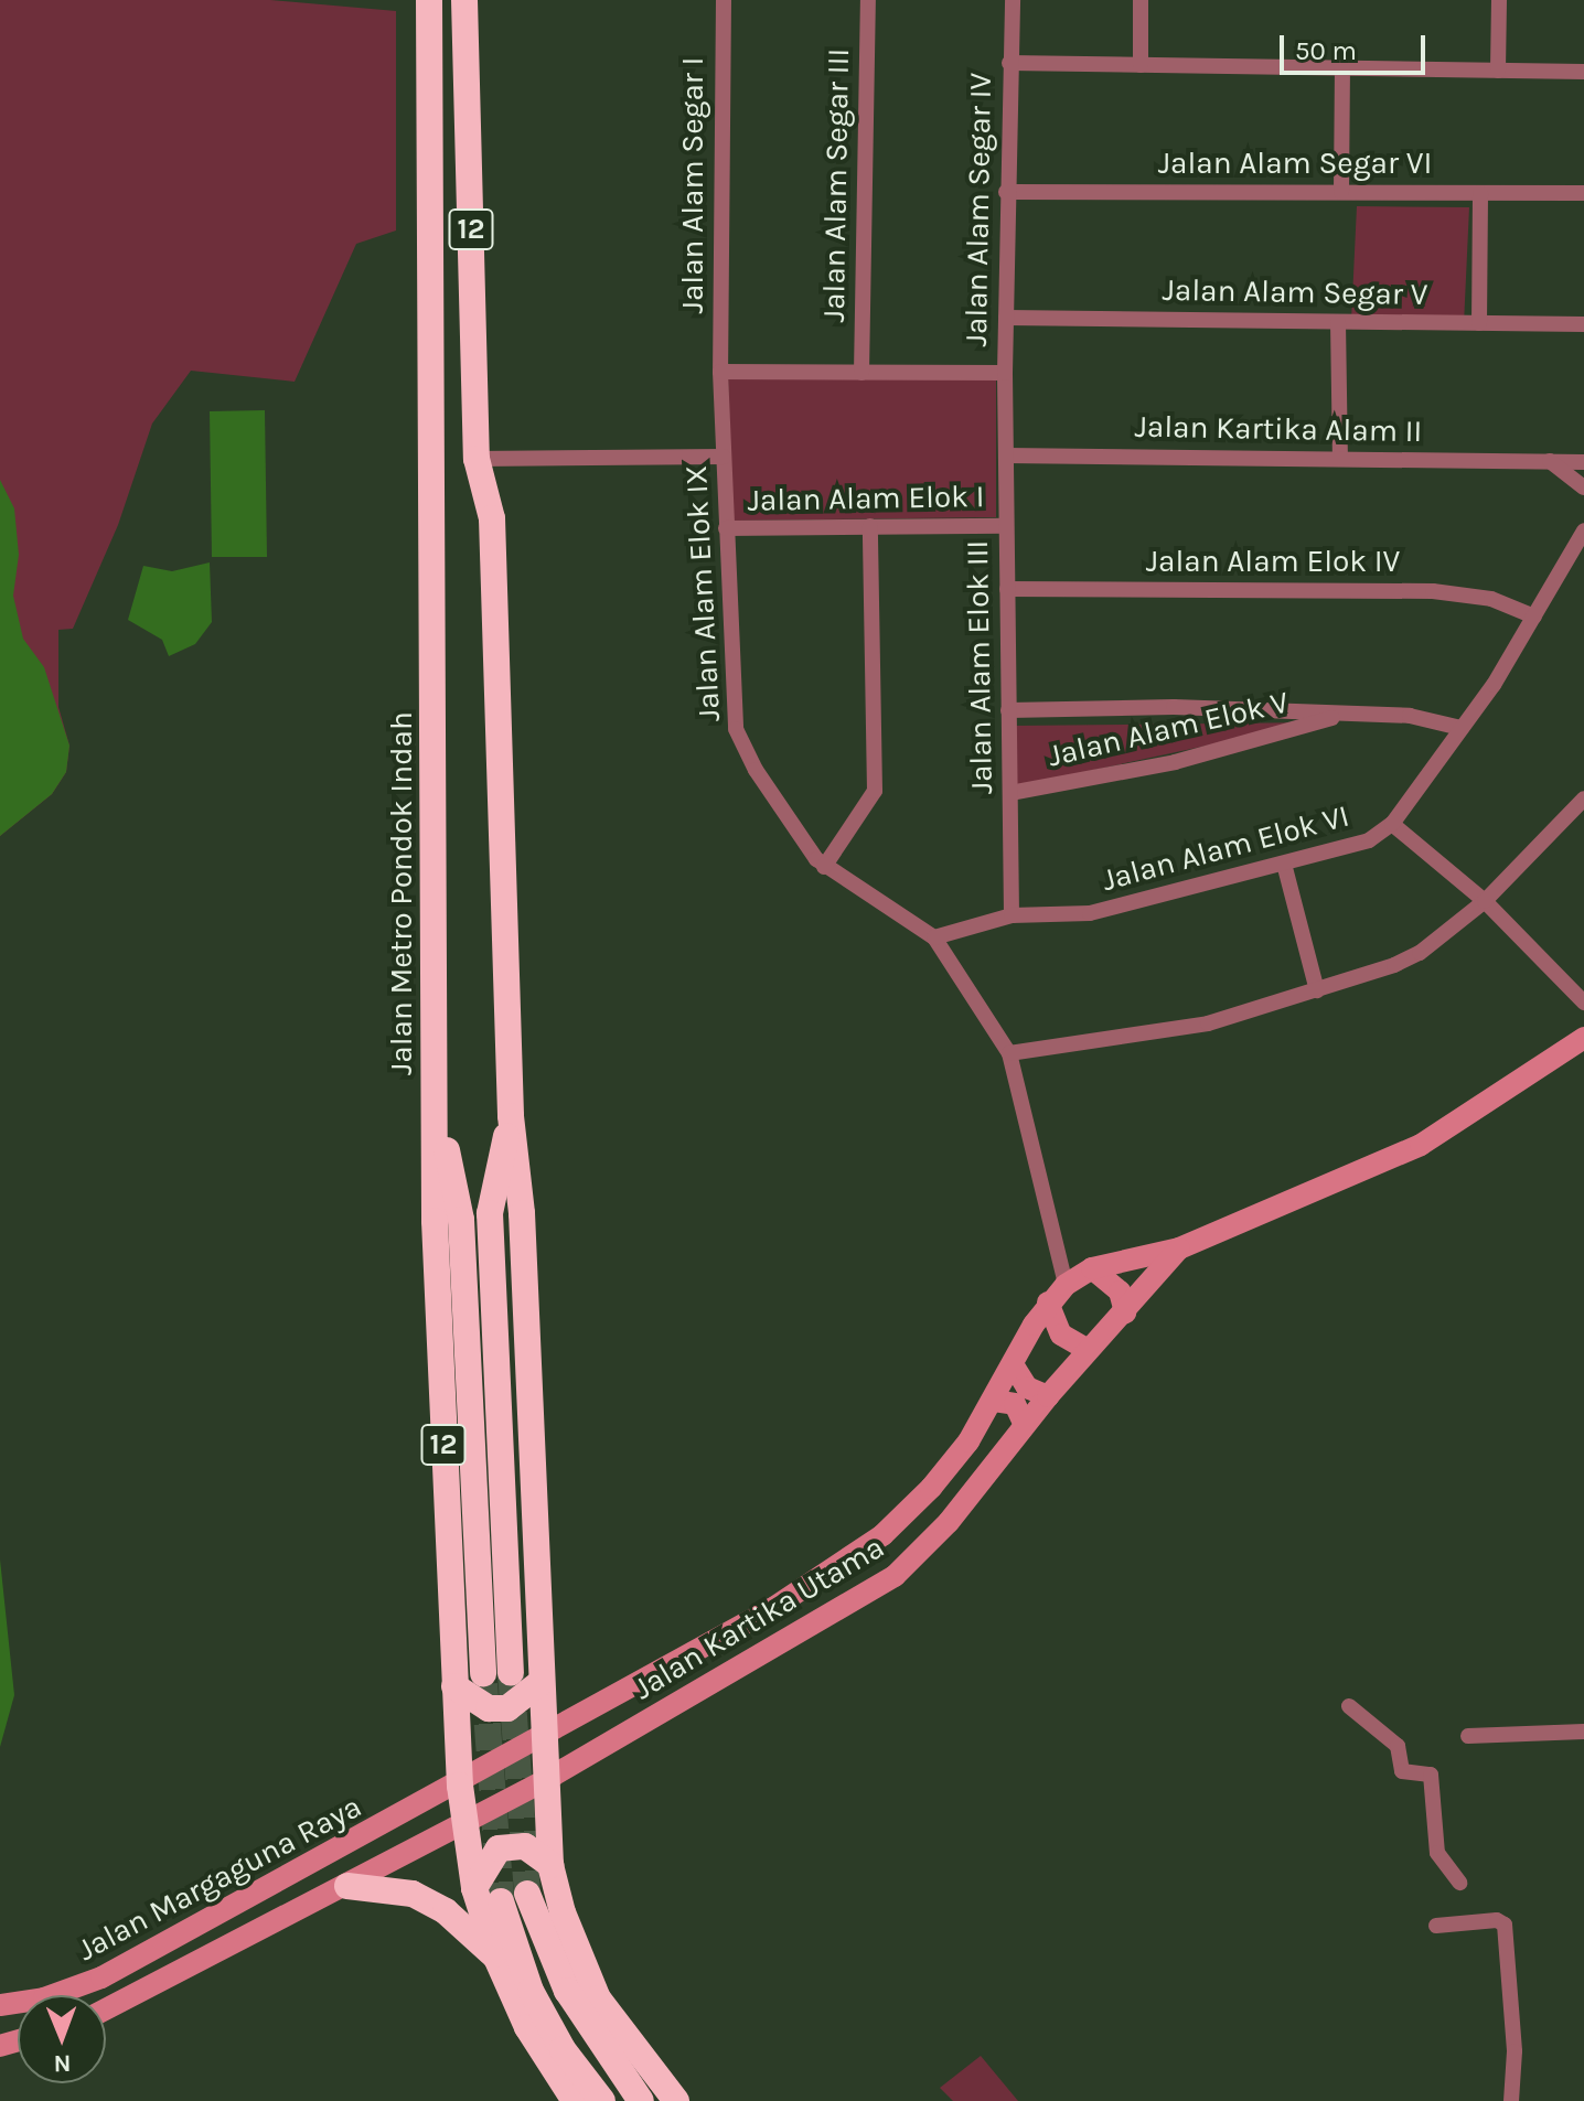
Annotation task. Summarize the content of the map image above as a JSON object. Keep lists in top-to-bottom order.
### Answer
{
  "streets": {
    "highway": ["12", "Jalan Metro Pondok Indah"],
    "main road": ["Jalan Kartika Utama", "Jalan Margaguna Raya"],
    "street": [
      "Jalan Alam Segar VI",
      "Jalan Alam Segar I",
      "Jalan Alam Segar III",
      "Jalan Alam Segar IV",
      "Jalan Alam Segar V",
      "Jalan Kartika Alam II",
      "Jalan Alam Elok I",
      "Jalan Alam Elok IV",
      "Jalan Alam Elok IX",
      "Jalan Alam Elok III",
      "Jalan Alam Elok V",
      "Jalan Alam Elok VI"
    ]
  },
  "crossings": [
    ["Jalan Alam Segar VI", "Jalan Alam Segar IV"],
    ["Jalan Alam Segar I", "Jalan Alam Elok IX"],
    ["Jalan Alam Segar IV", "Jalan Alam Segar V"],
    ["Jalan Alam Segar IV", "Jalan Alam Elok III"],
    ["12", "Jalan Metro Pondok Indah"],
    ["12", "Jalan Kartika Utama"],
    ["12", "Jalan Margaguna Raya"],
    ["Jalan Kartika Alam II", "Jalan Alam Elok III"],
    ["Jalan Alam Elok I", "Jalan Alam Elok IX"],
    ["Jalan Alam Elok I", "Jalan Alam Elok III"],
    ["Jalan Alam Elok IV", "Jalan Alam Elok III"],
    ["Jalan Alam Elok IV", "Jalan Alam Elok VI"],
    ["Jalan Alam Elok IX", "Jalan Alam Elok VI"],
    ["Jalan Alam Elok III", "Jalan Alam Elok V"],
    ["Jalan Alam Elok III", "Jalan Alam Elok VI"],
    ["Jalan Alam Elok V", "Jalan Alam Elok VI"],
    ["Jalan Metro Pondok Indah", "Jalan Kartika Utama"],
    ["Jalan Metro Pondok Indah", "Jalan Margaguna Raya"],
    ["Jalan Kartika Utama", "Jalan Margaguna Raya"]
  ],
  "scale_bar": "50 m",
  "north": "bottom"
}
